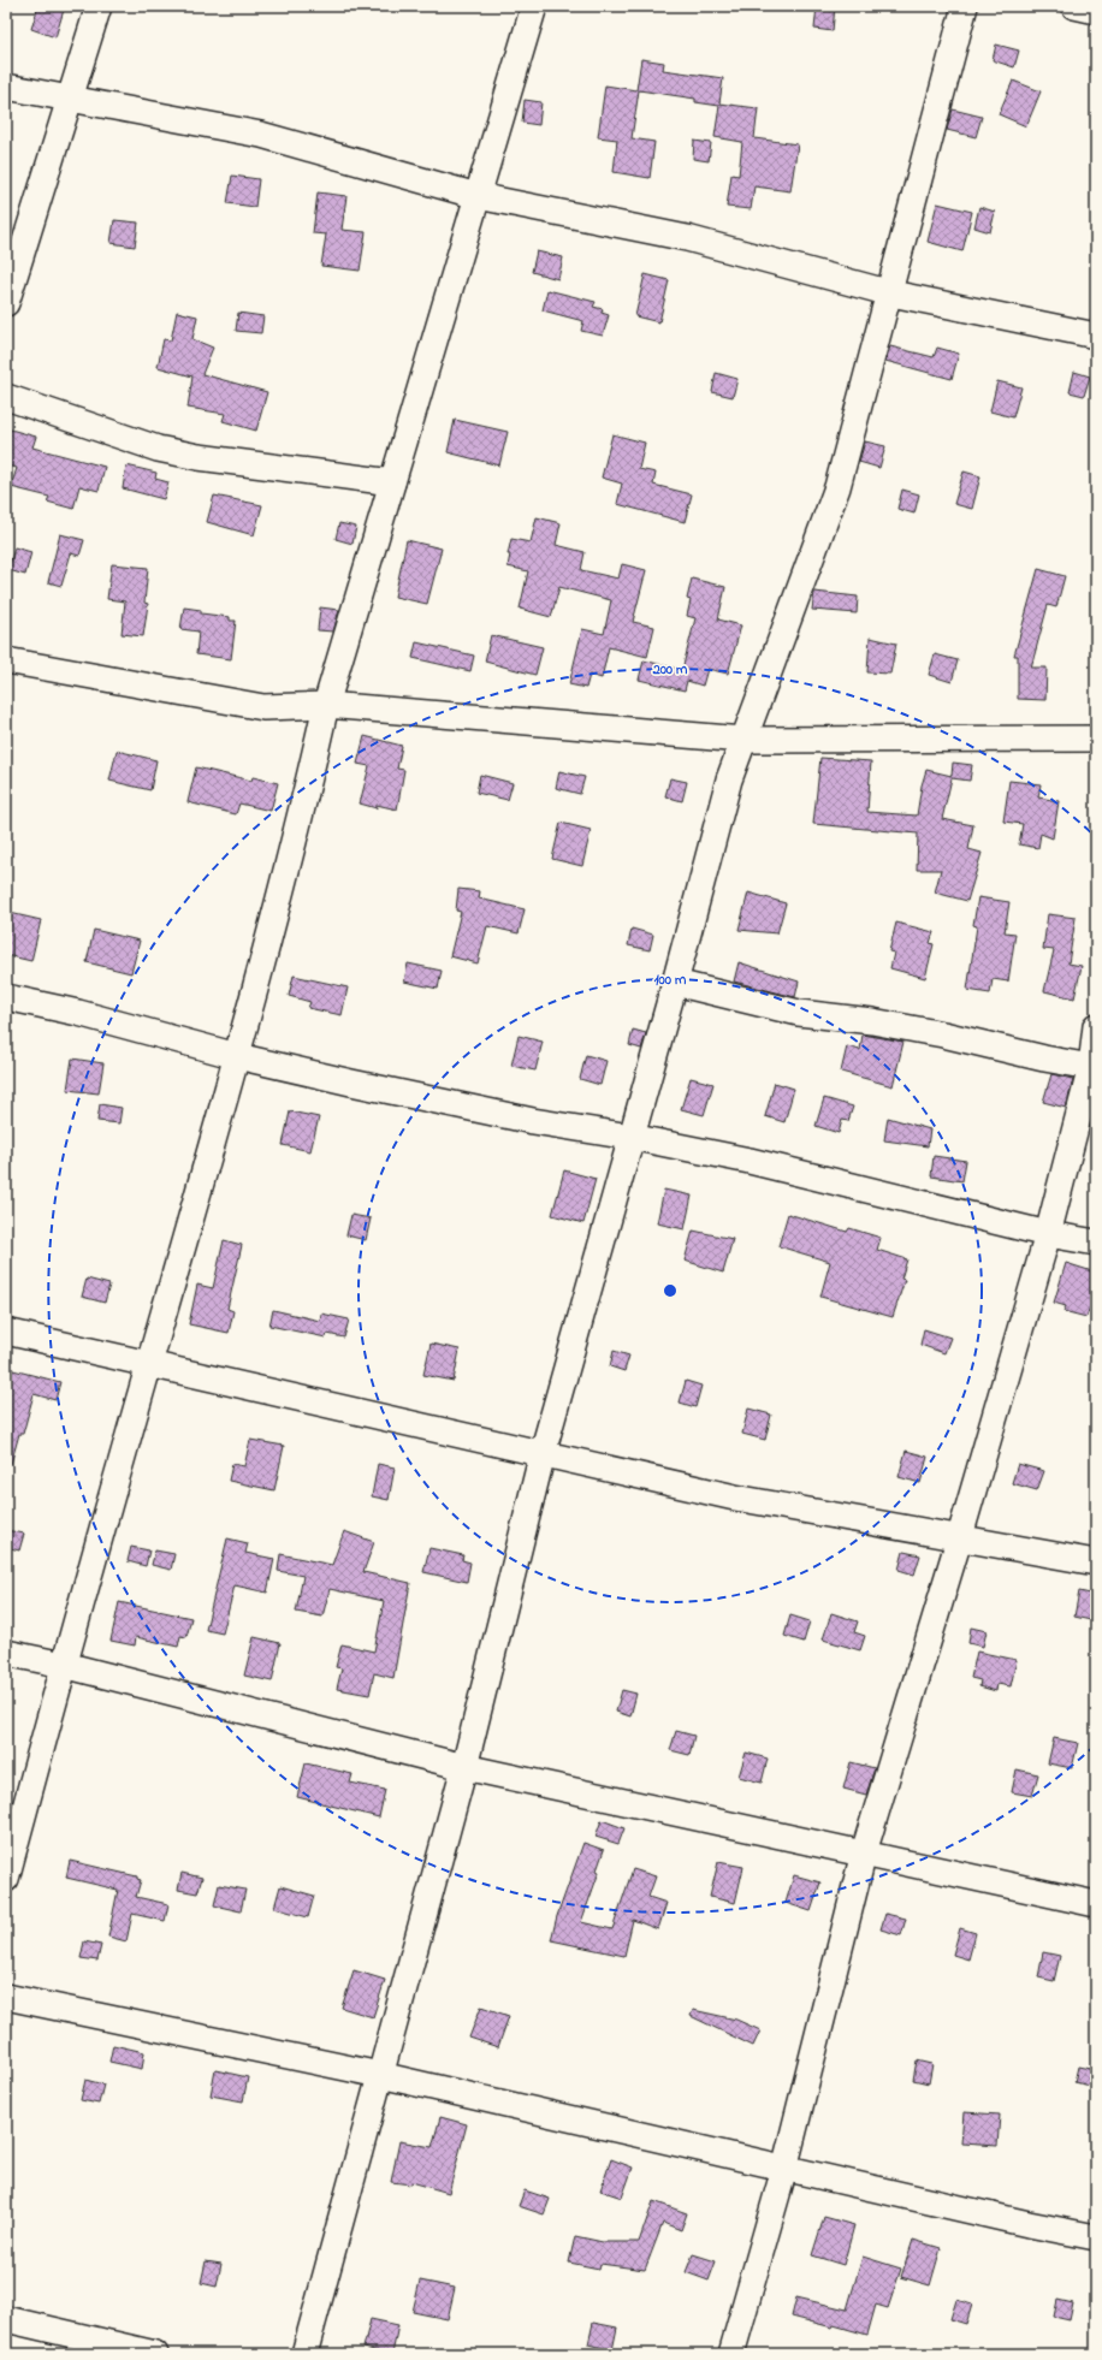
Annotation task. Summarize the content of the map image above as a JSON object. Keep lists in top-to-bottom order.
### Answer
{
  "rings": ["200 m", "100 m"]
}
